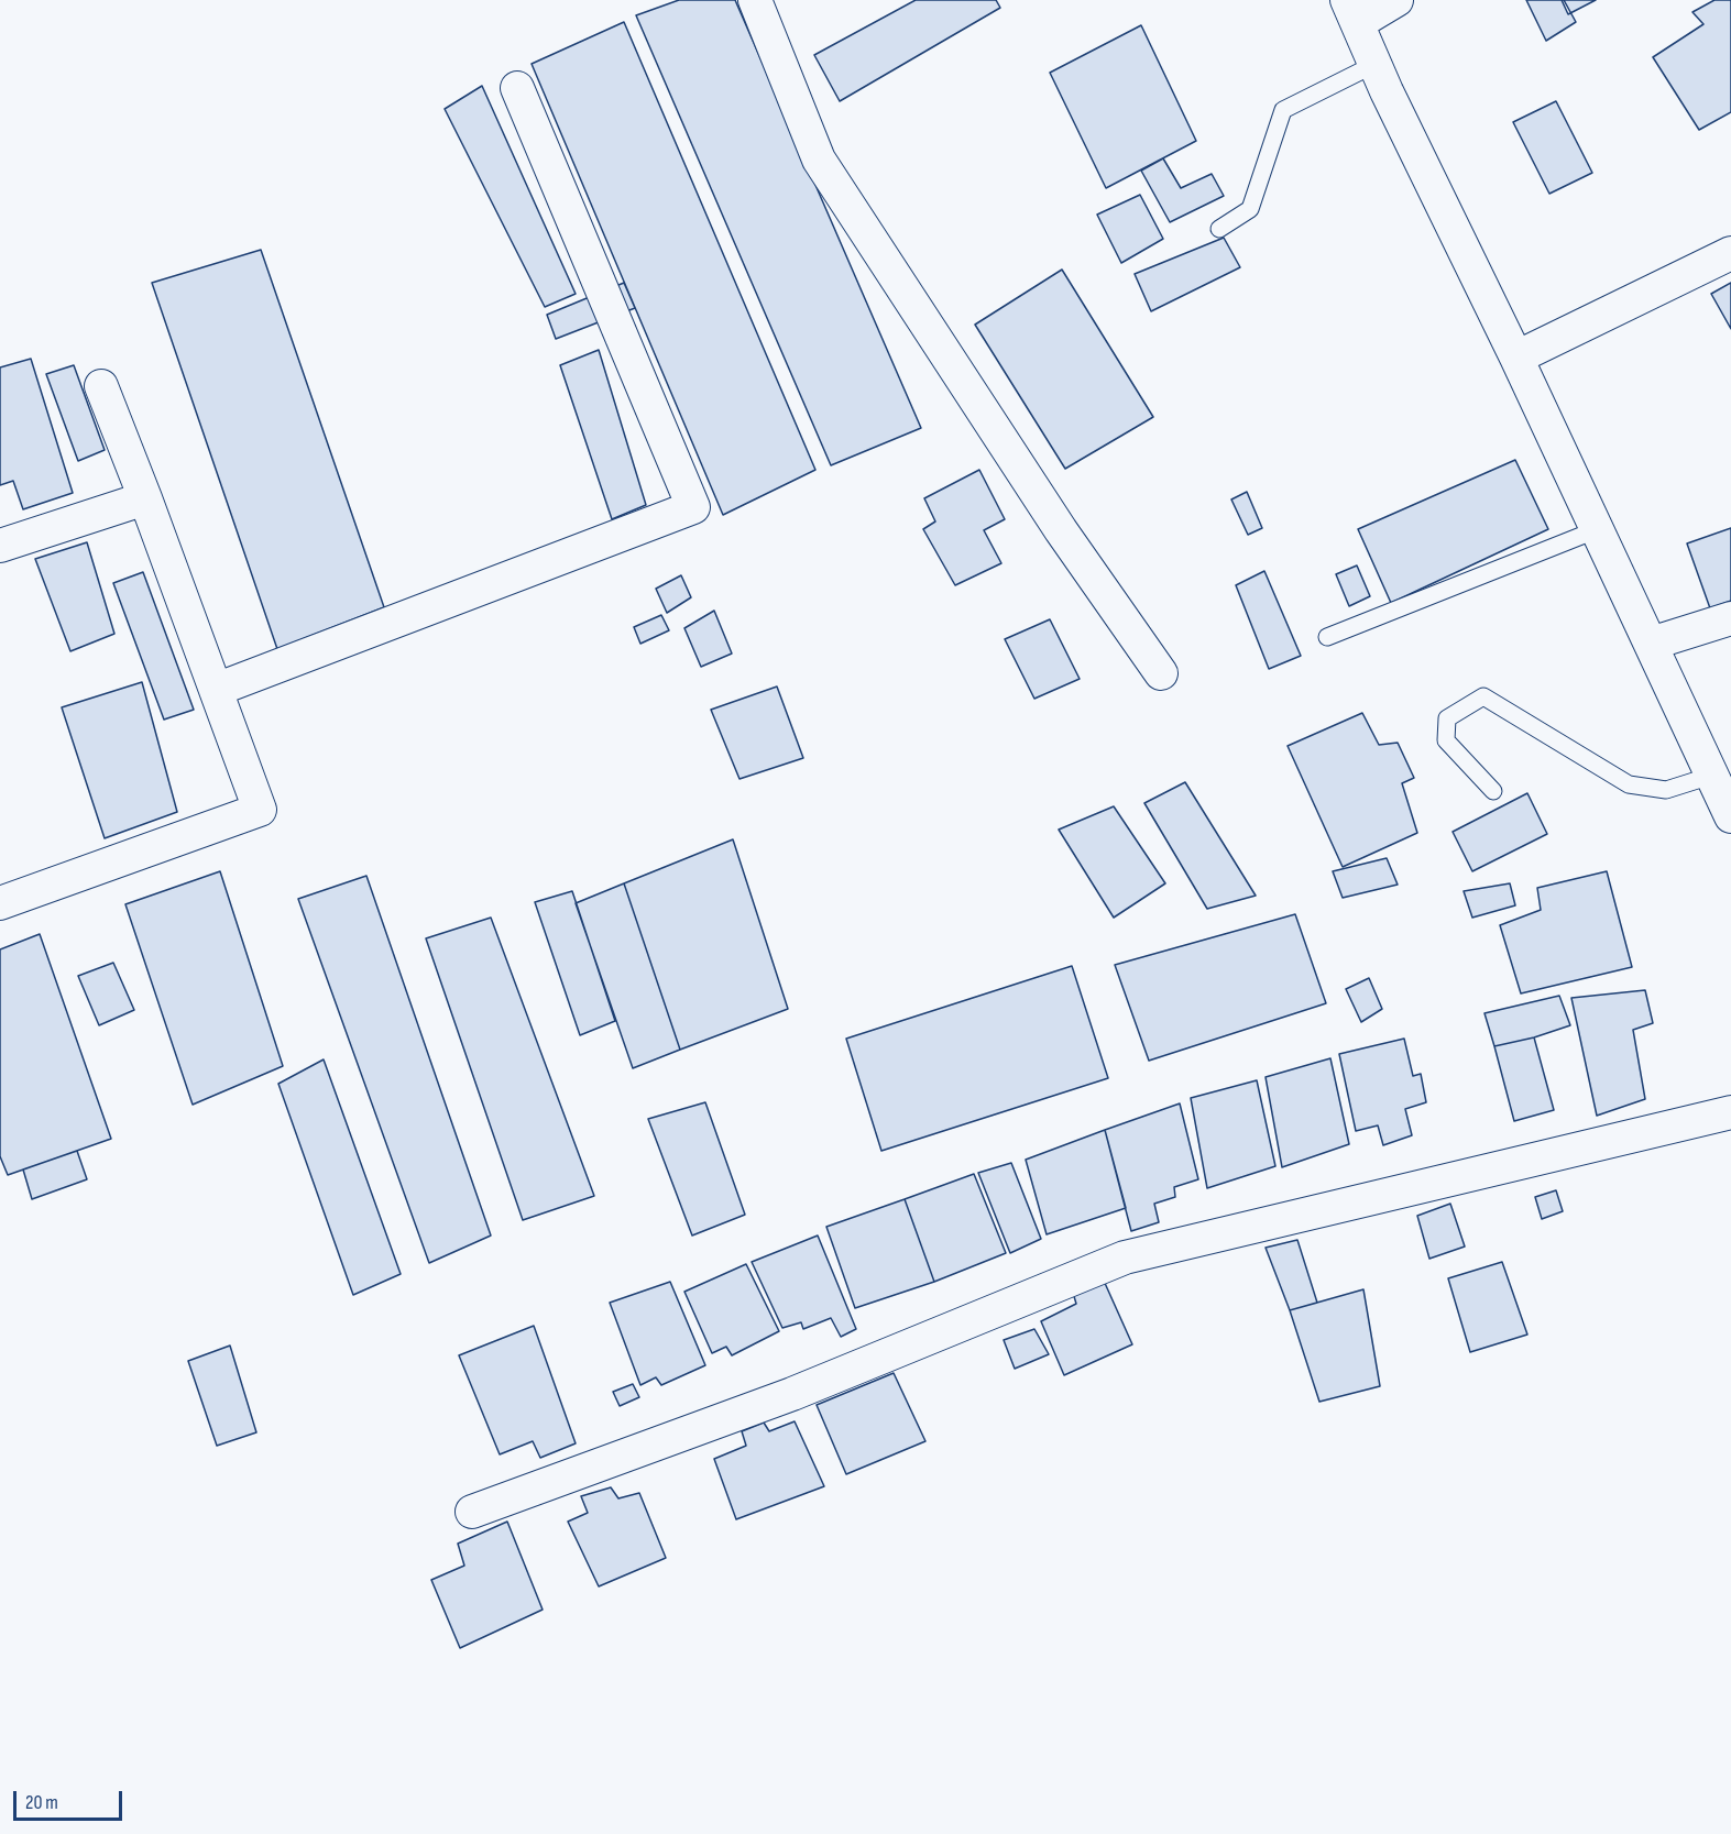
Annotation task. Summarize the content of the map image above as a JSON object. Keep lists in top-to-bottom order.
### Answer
{
  "scale_bar": "20 m"
}
